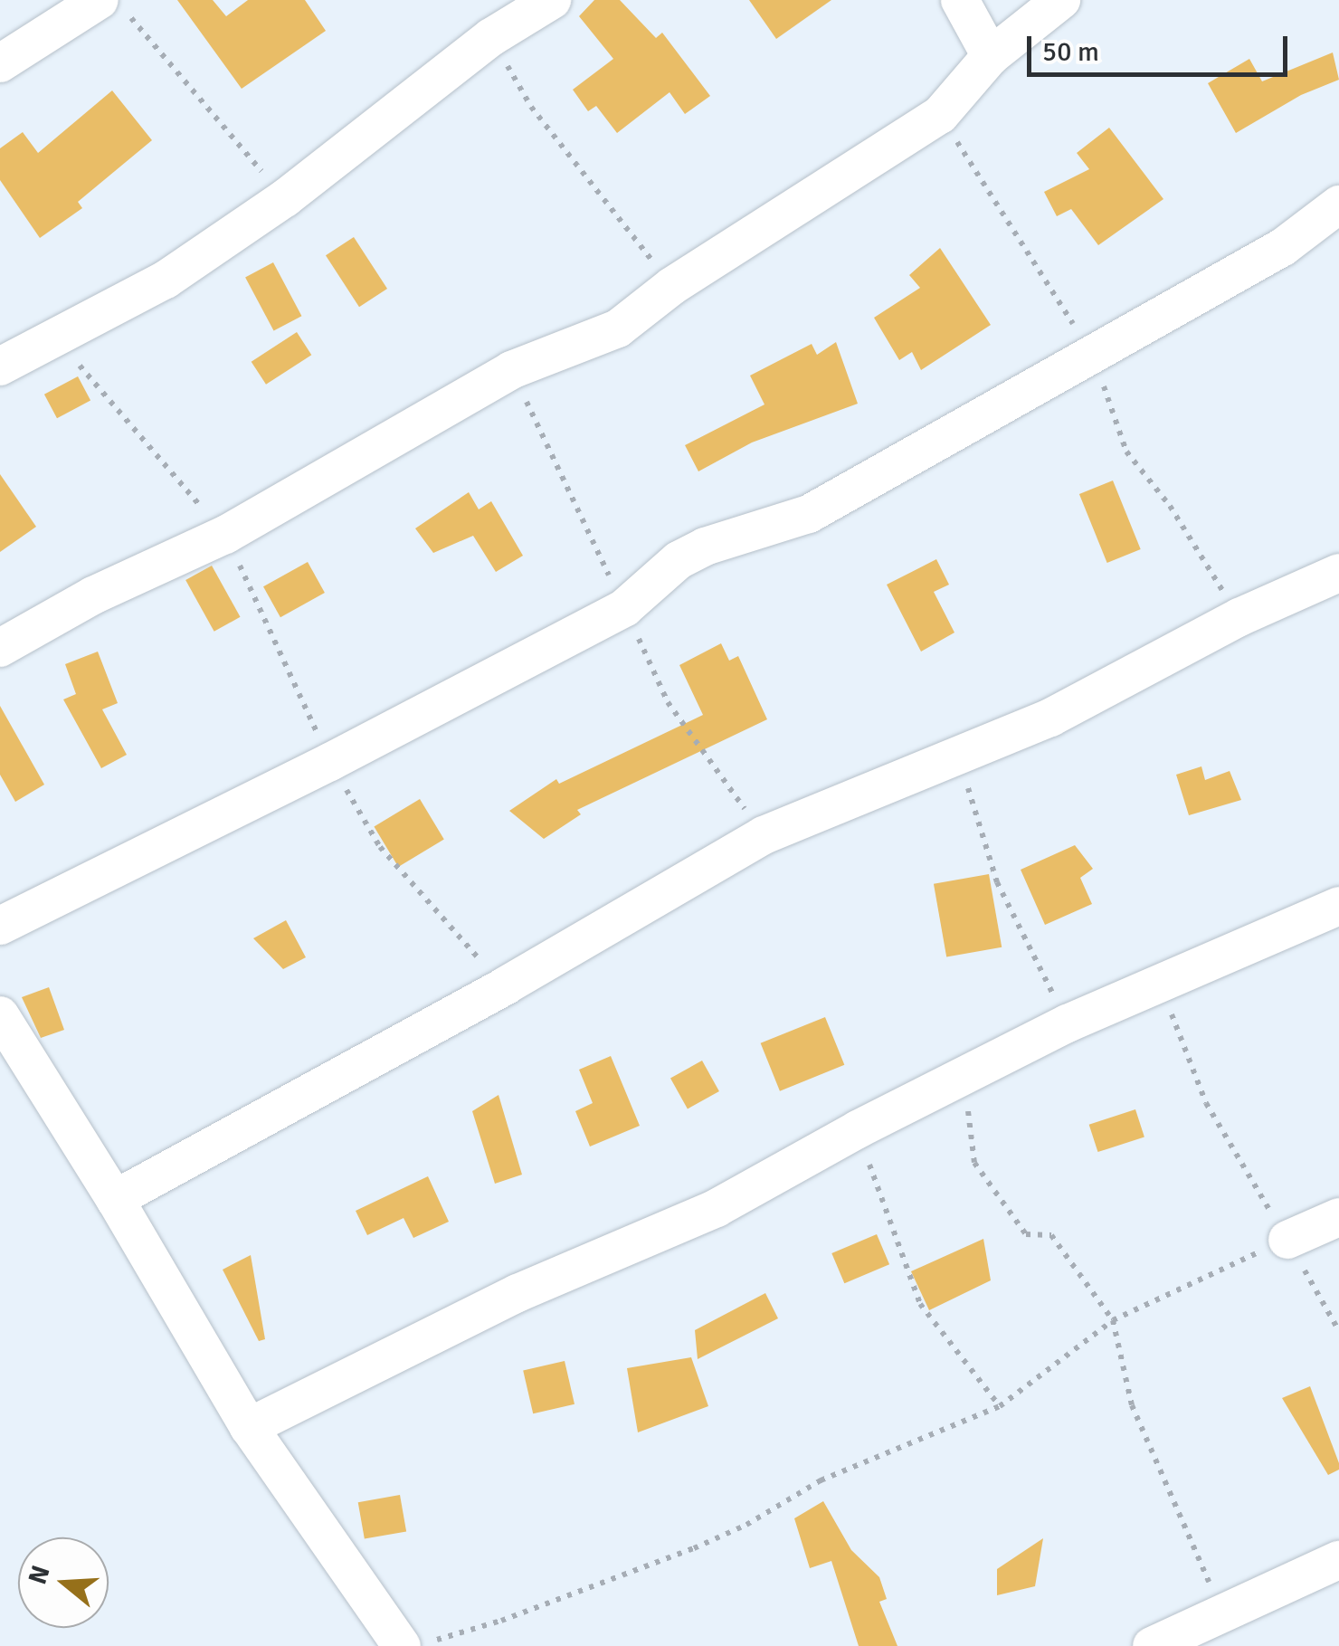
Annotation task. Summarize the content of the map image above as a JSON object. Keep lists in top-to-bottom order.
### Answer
{
  "scale_bar": "50 m",
  "north": "left"
}
